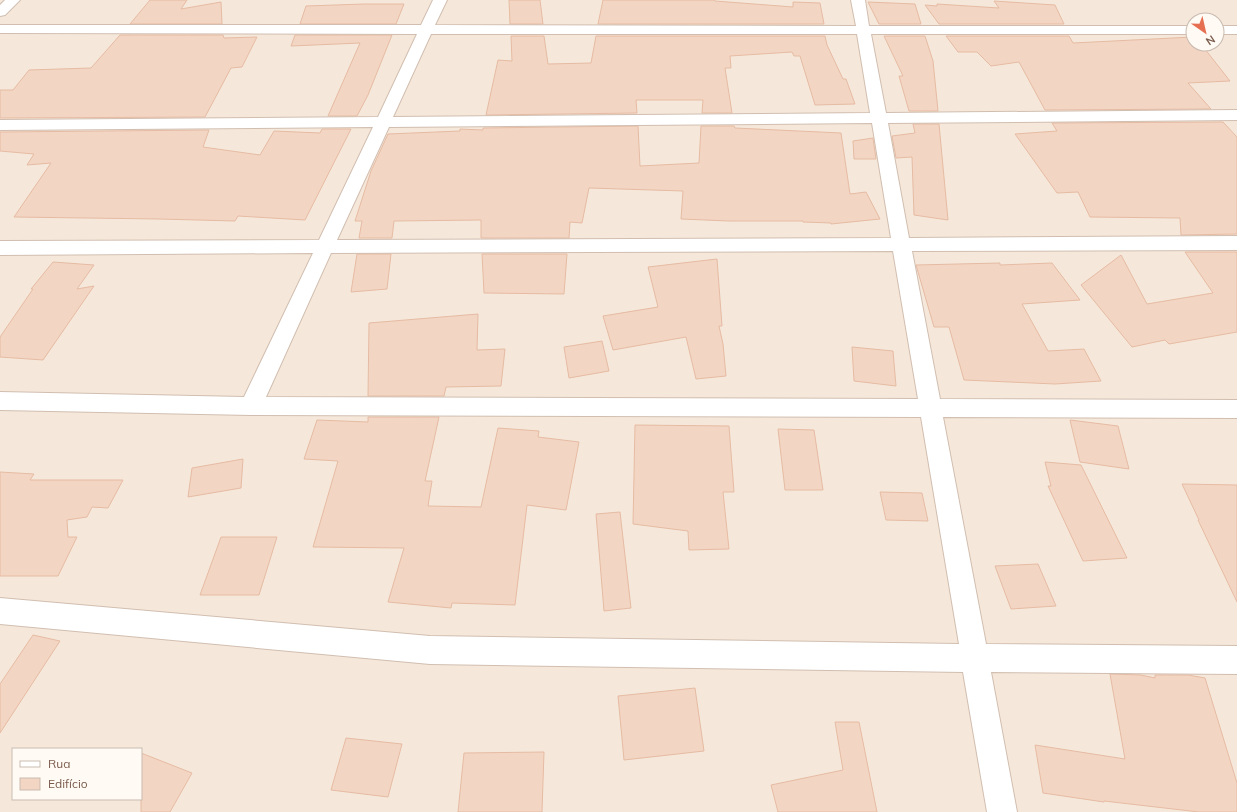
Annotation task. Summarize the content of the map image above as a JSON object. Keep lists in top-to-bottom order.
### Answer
{
  "legend": ["Rua", "Edifício"],
  "north": "bottom right"
}
